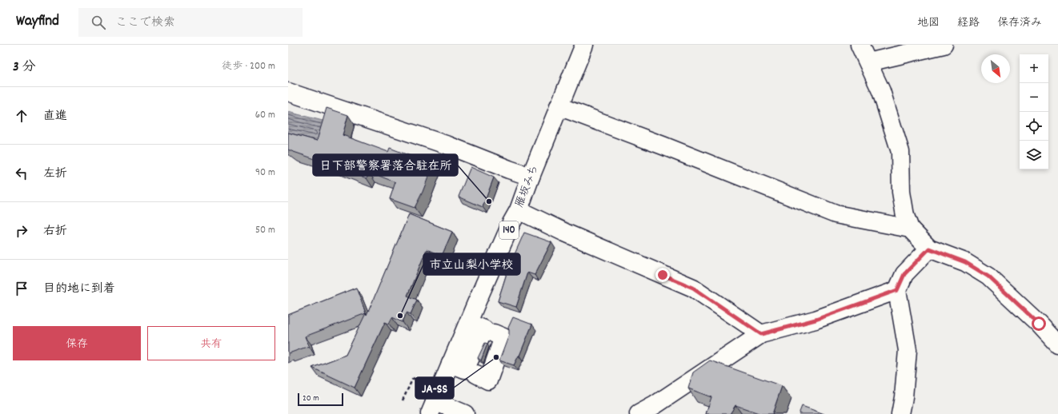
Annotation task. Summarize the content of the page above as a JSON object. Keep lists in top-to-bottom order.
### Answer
{
  "streets": {
    "main road": ["雁坂みち", "140"]
  },
  "places": ["日下部警察署落合駐在所", "市立山梨小学校", "JA-SS"],
  "scale_bar": "20 m",
  "north": "bottom right",
  "page": {
    "header": "Wayfind",
    "search": "ここで検索",
    "nav": ["地図", "経路", "保存済み"],
    "heading": ["3 分", "徒歩 · 200 m"],
    "map_buttons": ["+", "−"],
    "list": [
      ["直進", "60 m"],
      ["左折", "90 m"],
      ["右折", "50 m"],
      "目的地に到着"
    ],
    "buttons": ["保存", "共有"],
    "scale": "20 m"
  }
}
